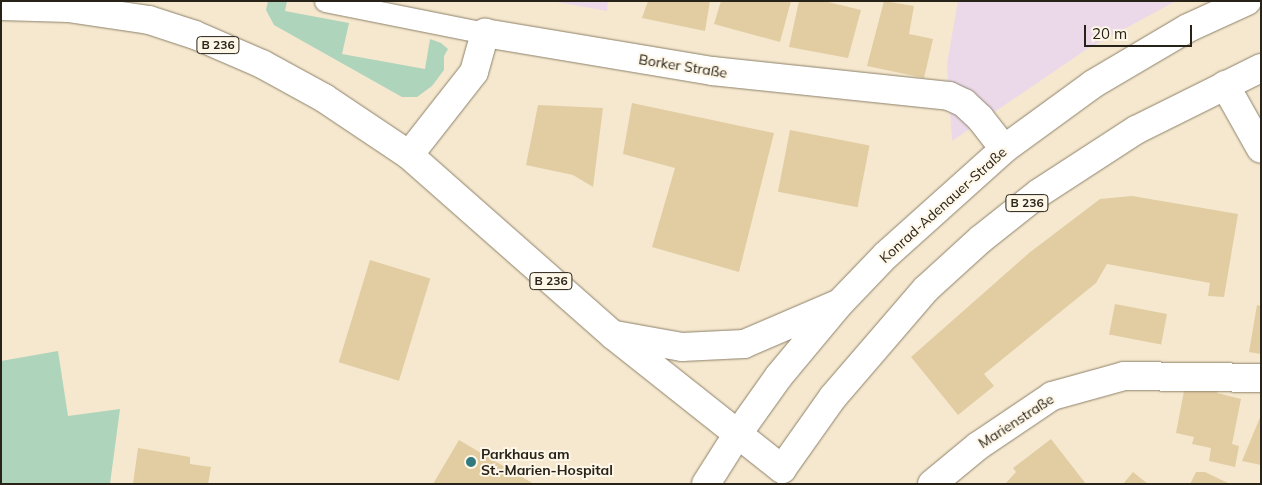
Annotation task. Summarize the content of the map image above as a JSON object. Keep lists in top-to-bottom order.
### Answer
{
  "streets": {
    "main road": [
      "B 236",
      "Borker Straße",
      "Konrad-Adenauer-Straße",
      "Marienstraße"
    ]
  },
  "crossings": [
    ["B 236", "Konrad-Adenauer-Straße"],
    ["Borker Straße", "Konrad-Adenauer-Straße"]
  ],
  "places": ["Parkhaus am St.-Marien-Hospital"],
  "scale_bar": "20 m"
}
